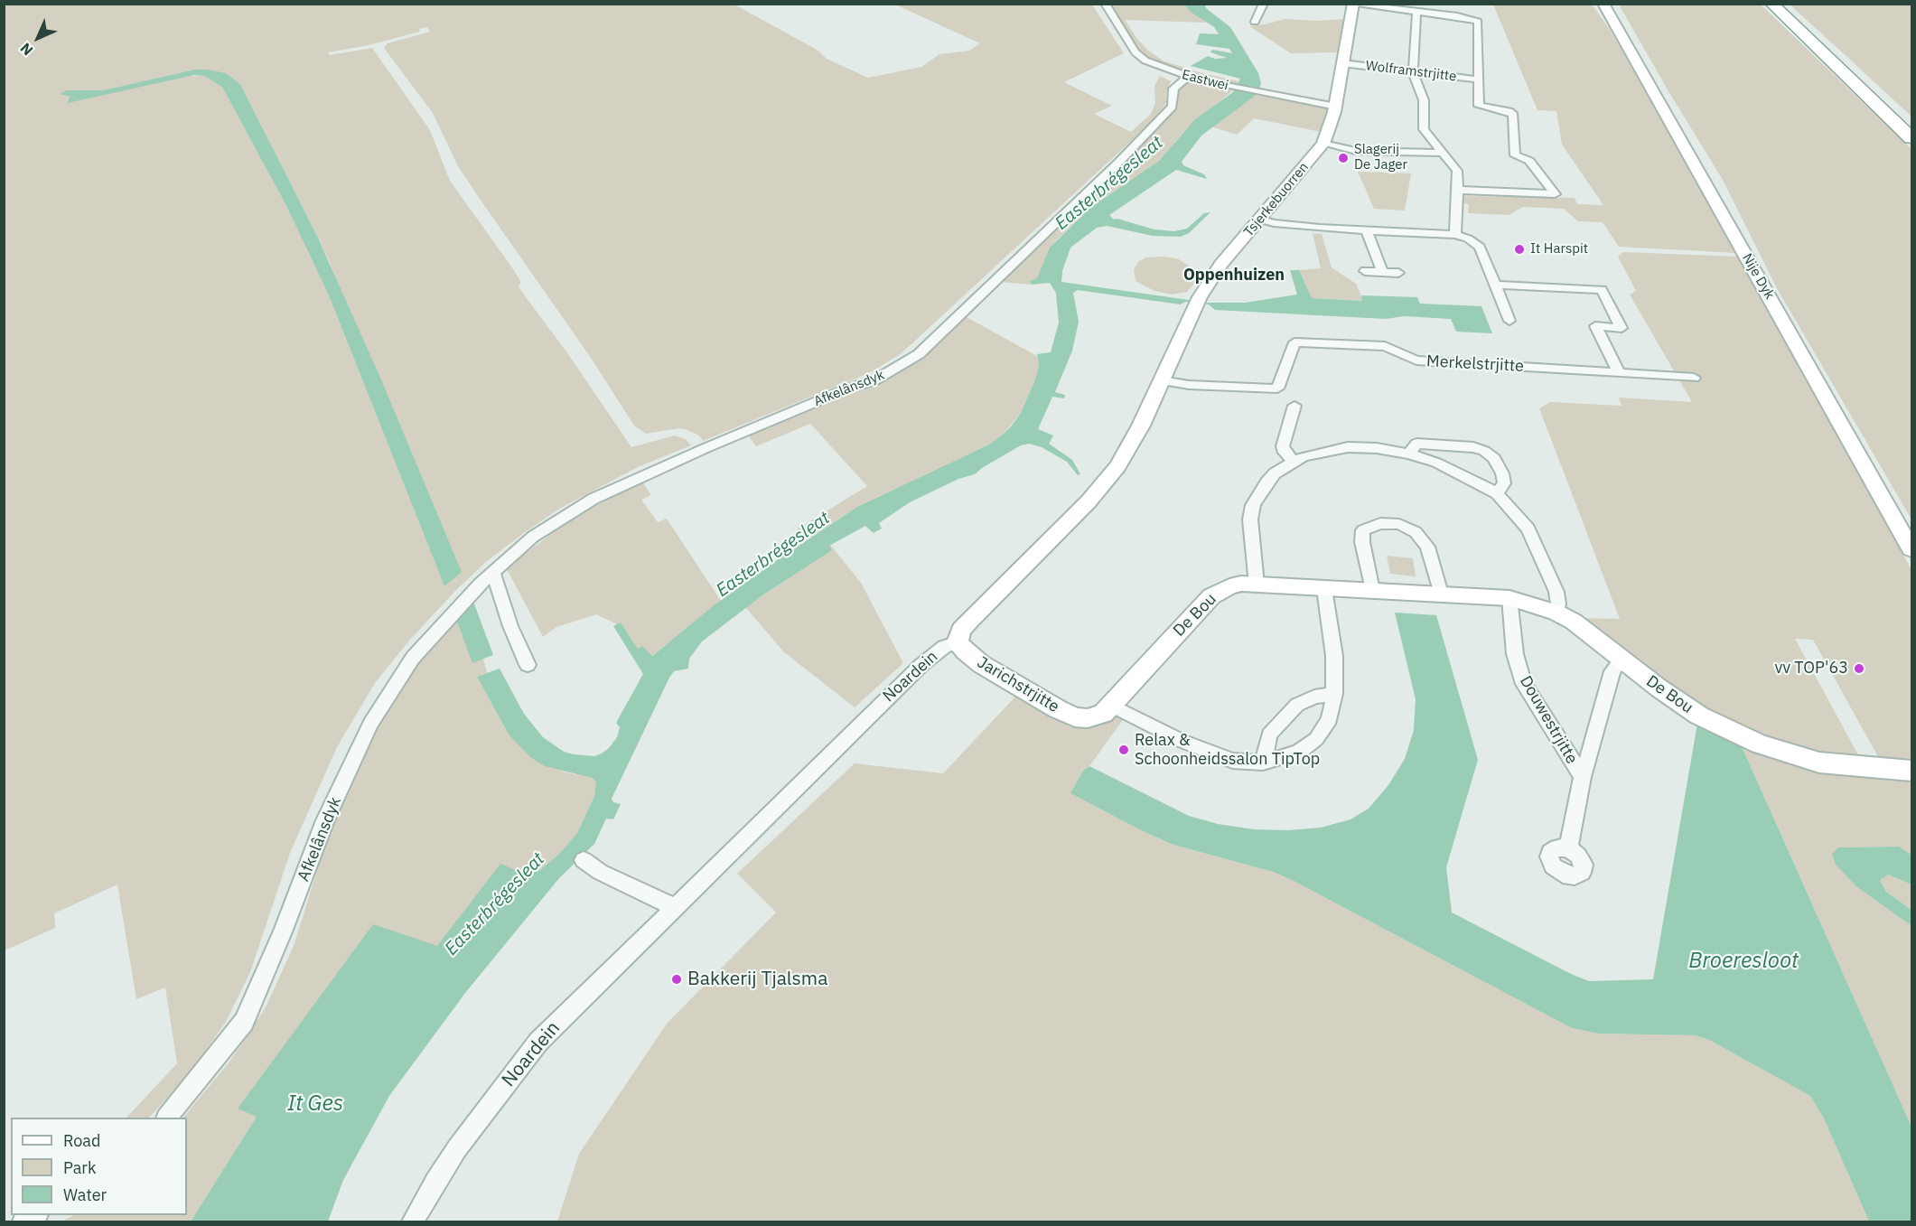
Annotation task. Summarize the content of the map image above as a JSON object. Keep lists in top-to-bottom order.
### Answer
{
  "streets": {
    "street": [
      "Wolframstrjitte",
      "Eastwei",
      "Tsjerkebuorren",
      "Nije Dyk",
      "Merkelstrjitte",
      "Afkelânsdyk",
      "De Bou",
      "Noardein",
      "Jarichstrjitte",
      "Douwestrjitte"
    ]
  },
  "crossings": [
    ["Wolframstrjitte", "Tsjerkebuorren"],
    ["Eastwei", "Tsjerkebuorren"],
    ["Eastwei", "Afkelânsdyk"],
    ["Tsjerkebuorren", "Merkelstrjitte"],
    ["De Bou", "Jarichstrjitte"],
    ["De Bou", "Douwestrjitte"],
    ["Noardein", "Jarichstrjitte"]
  ],
  "districts": ["Oppenhuizen"],
  "water": ["Easterbrégesleat", "Broeresloot", "It Ges"],
  "places": [
    "Slagerij De Jager",
    "It Harspit",
    "vv TOP'63",
    "Relax & Schoonheidssalon TipTop",
    "Bakkerij Tjalsma"
  ],
  "legend": ["Road", "Park", "Water"],
  "north": "bottom left"
}
